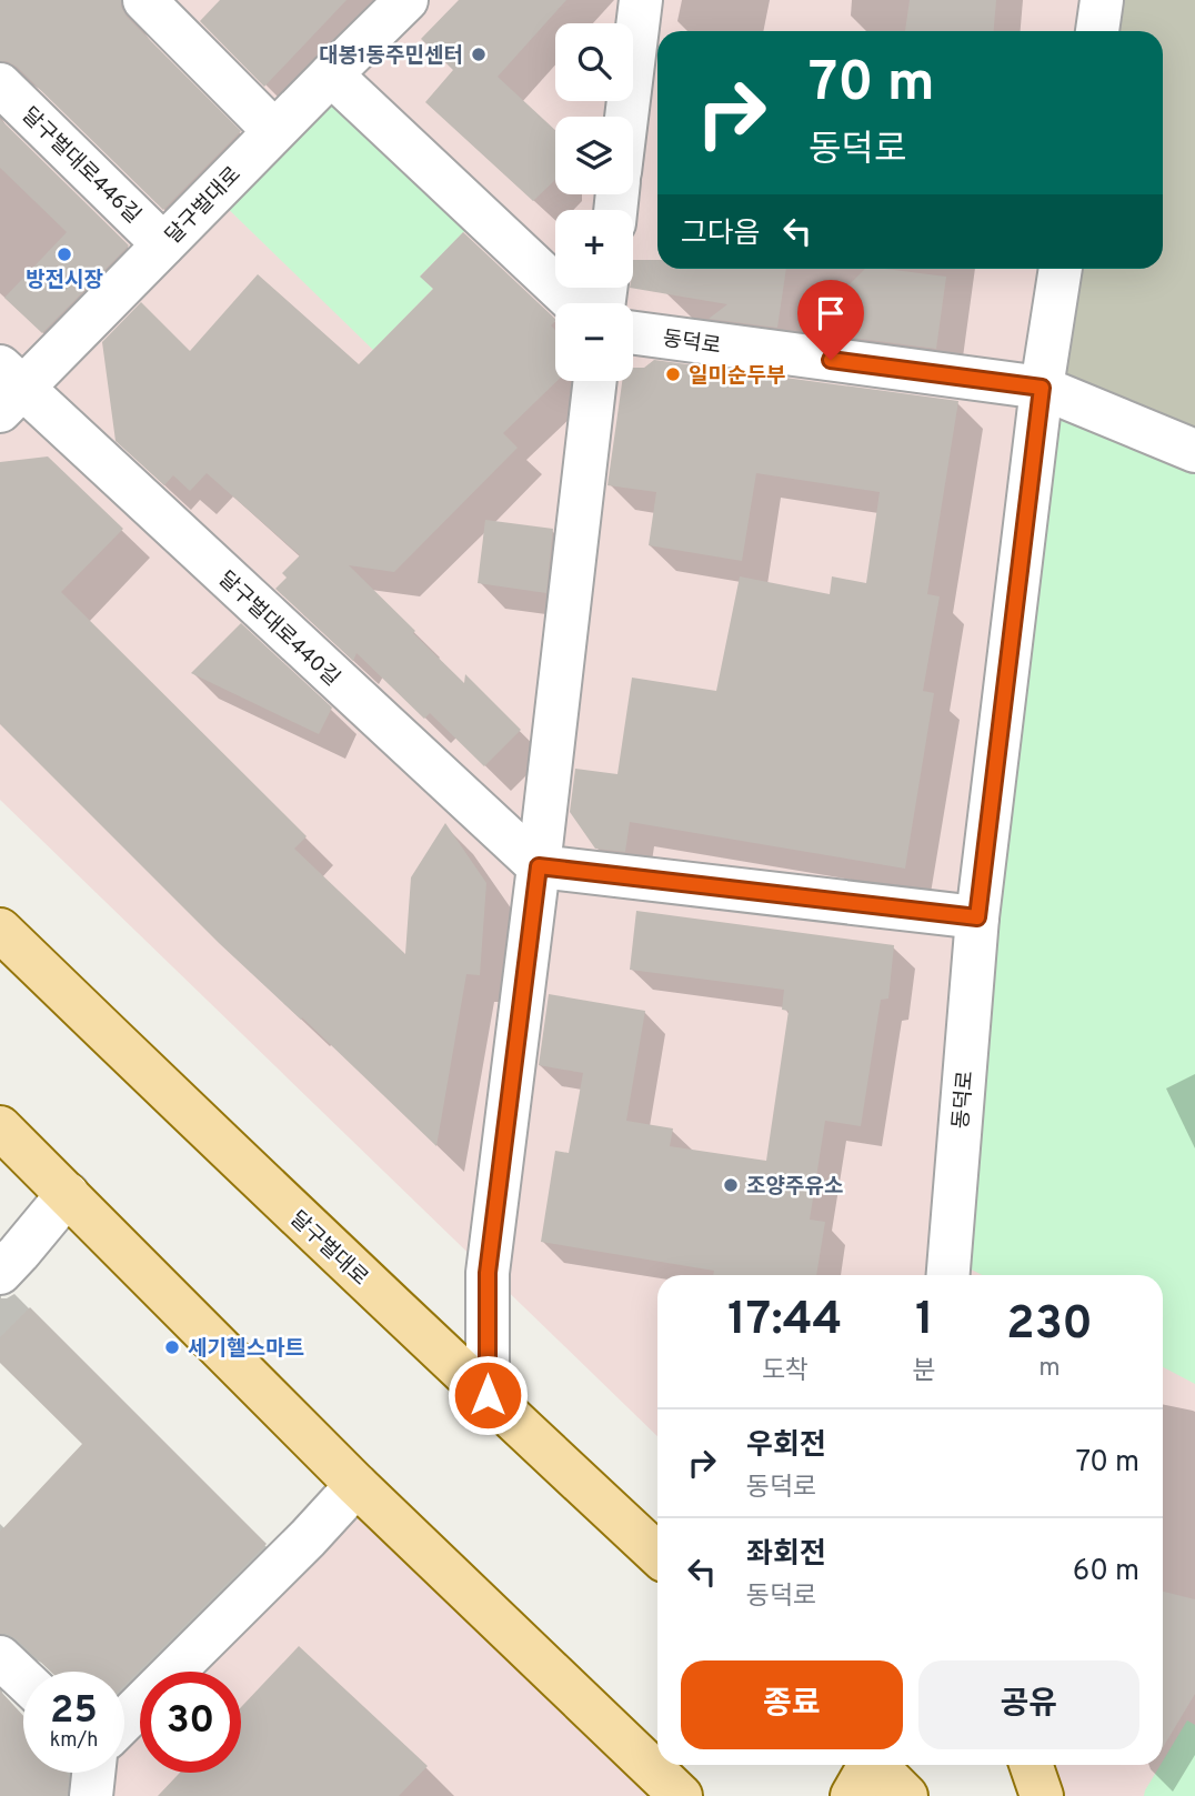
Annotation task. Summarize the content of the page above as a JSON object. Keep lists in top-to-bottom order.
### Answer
{
  "streets": {
    "main road": ["달구벌대로"],
    "street": ["달구벌대로446길", "동덕로", "달구벌대로440길"]
  },
  "crossings": [
    ["달구벌대로446길", "달구벌대로"],
    ["달구벌대로", "달구벌대로440길"]
  ],
  "places": [
    "대봉1동주민센터",
    "방전시장",
    "일미순두부",
    "조양주유소",
    "세기헬스마트"
  ],
  "page": {
    "map_buttons": ["+", "−"],
    "turn": ["70 m", "동덕로"],
    "then": "그다음",
    "eta": [
      "17:44",
      "도착",
      "1",
      "분",
      "230",
      "m"
    ],
    "list": [
      {
        "name": "우회전",
        "note": "동덕로",
        "value": "70 m"
      },
      {
        "name": "좌회전",
        "note": "동덕로",
        "value": "60 m"
      }
    ],
    "buttons": ["종료", "공유"],
    "speed": "25 km/h",
    "limit": "30"
  }
}
